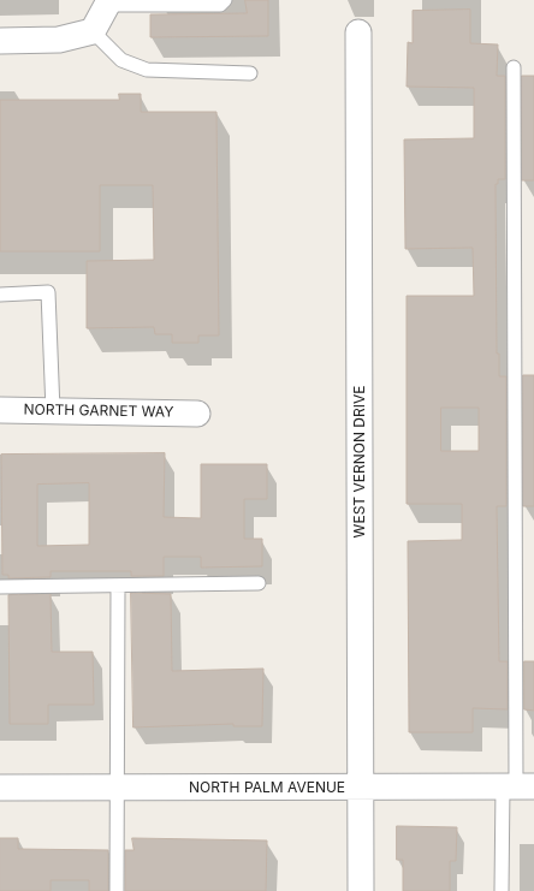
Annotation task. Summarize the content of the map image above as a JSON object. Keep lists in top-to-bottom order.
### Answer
{
  "streets": {
    "street": ["NORTH GARNET WAY", "WEST VERNON DRIVE", "NORTH PALM AVENUE"]
  },
  "crossings": [
    ["WEST VERNON DRIVE", "NORTH PALM AVENUE"]
  ]
}
